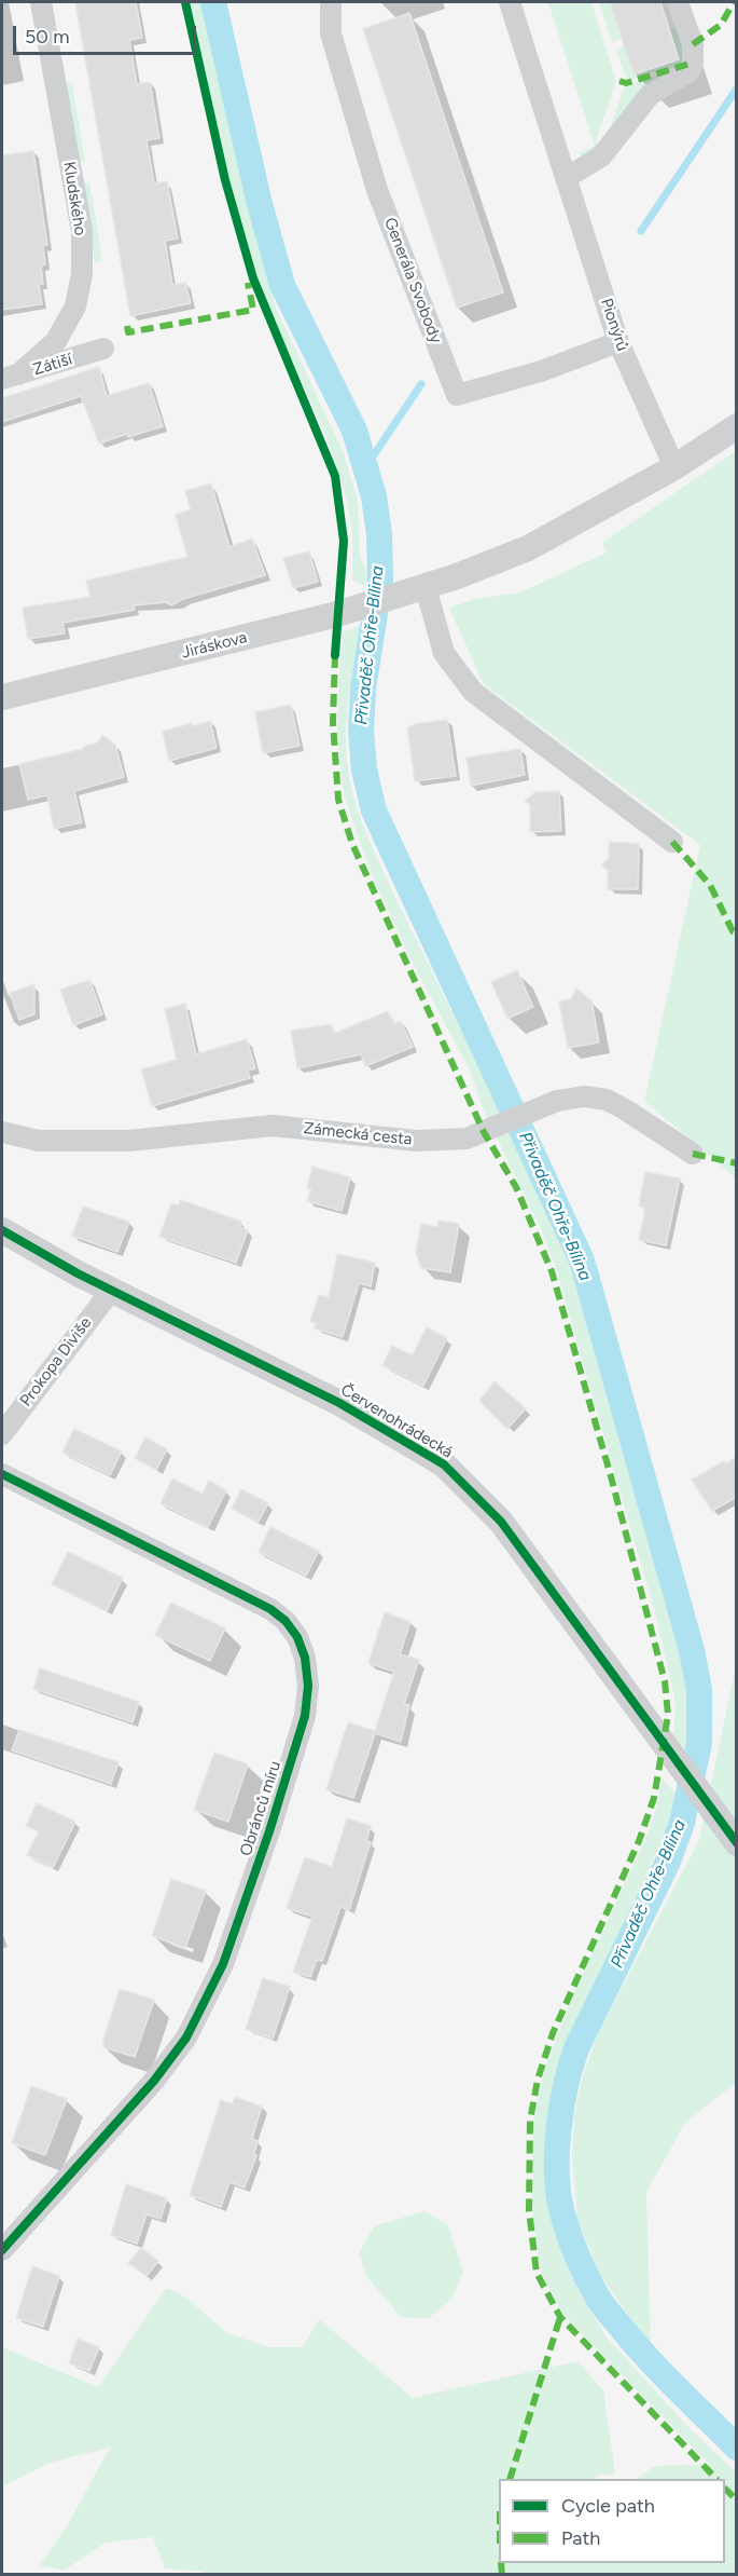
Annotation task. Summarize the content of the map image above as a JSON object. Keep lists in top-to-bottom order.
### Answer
{
  "streets": {
    "street": [
      "Kludského",
      "Generála Svobody",
      "Pionýrů",
      "Zátiší",
      "Jiráskova",
      "Zámecká cesta",
      "Prokopa Diviše",
      "Červenohrádecká",
      "Obránců míru"
    ]
  },
  "crossings": [
    ["Kludského", "Zátiší"],
    ["Generála Svobody", "Pionýrů"],
    ["Pionýrů", "Jiráskova"],
    ["Prokopa Diviše", "Červenohrádecká"]
  ],
  "water": ["Přivaděč Ohře-Bílina"],
  "legend": ["Cycle path", "Path"],
  "scale_bar": "50 m"
}
